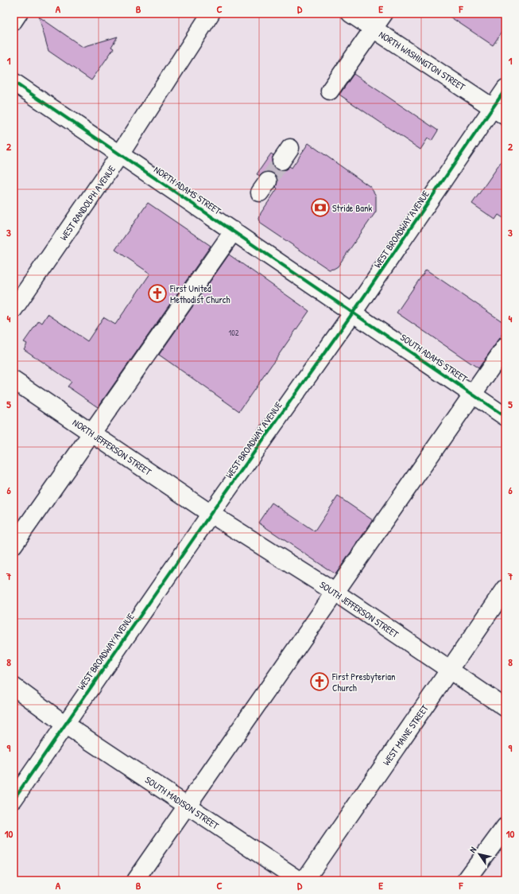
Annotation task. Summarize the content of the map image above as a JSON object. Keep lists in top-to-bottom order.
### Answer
{
  "streets": {
    "street": [
      "NORTH WASHINGTON STREET",
      "NORTH ADAMS STREET",
      "WEST RANDOLPH AVENUE",
      "WEST BROADWAY AVENUE",
      "SOUTH ADAMS STREET",
      "NORTH JEFFERSON STREET",
      "SOUTH JEFFERSON STREET",
      "WEST MAINE STREET",
      "SOUTH MADISON STREET"
    ]
  },
  "crossings": [
    ["NORTH WASHINGTON STREET", "WEST BROADWAY AVENUE"],
    ["NORTH ADAMS STREET", "WEST RANDOLPH AVENUE"],
    ["NORTH ADAMS STREET", "WEST BROADWAY AVENUE"],
    ["NORTH ADAMS STREET", "SOUTH ADAMS STREET"],
    ["WEST BROADWAY AVENUE", "SOUTH ADAMS STREET"],
    ["WEST BROADWAY AVENUE", "NORTH JEFFERSON STREET"],
    ["WEST BROADWAY AVENUE", "SOUTH JEFFERSON STREET"],
    ["WEST BROADWAY AVENUE", "SOUTH MADISON STREET"],
    ["NORTH JEFFERSON STREET", "SOUTH JEFFERSON STREET"],
    ["SOUTH JEFFERSON STREET", "WEST MAINE STREET"]
  ],
  "places": {
    "bank": ["Stride Bank"],
    "church": ["First United Methodist Church", "First Presbyterian Church"]
  },
  "house_numbers": ["102"],
  "north": "top left",
  "grid": {
    "columns": [
      "A",
      "B",
      "C",
      "D",
      "E",
      "F"
    ],
    "rows": [
      "1",
      "2",
      "3",
      "4",
      "5",
      "6",
      "7",
      "8",
      "9",
      "10"
    ]
  }
}
